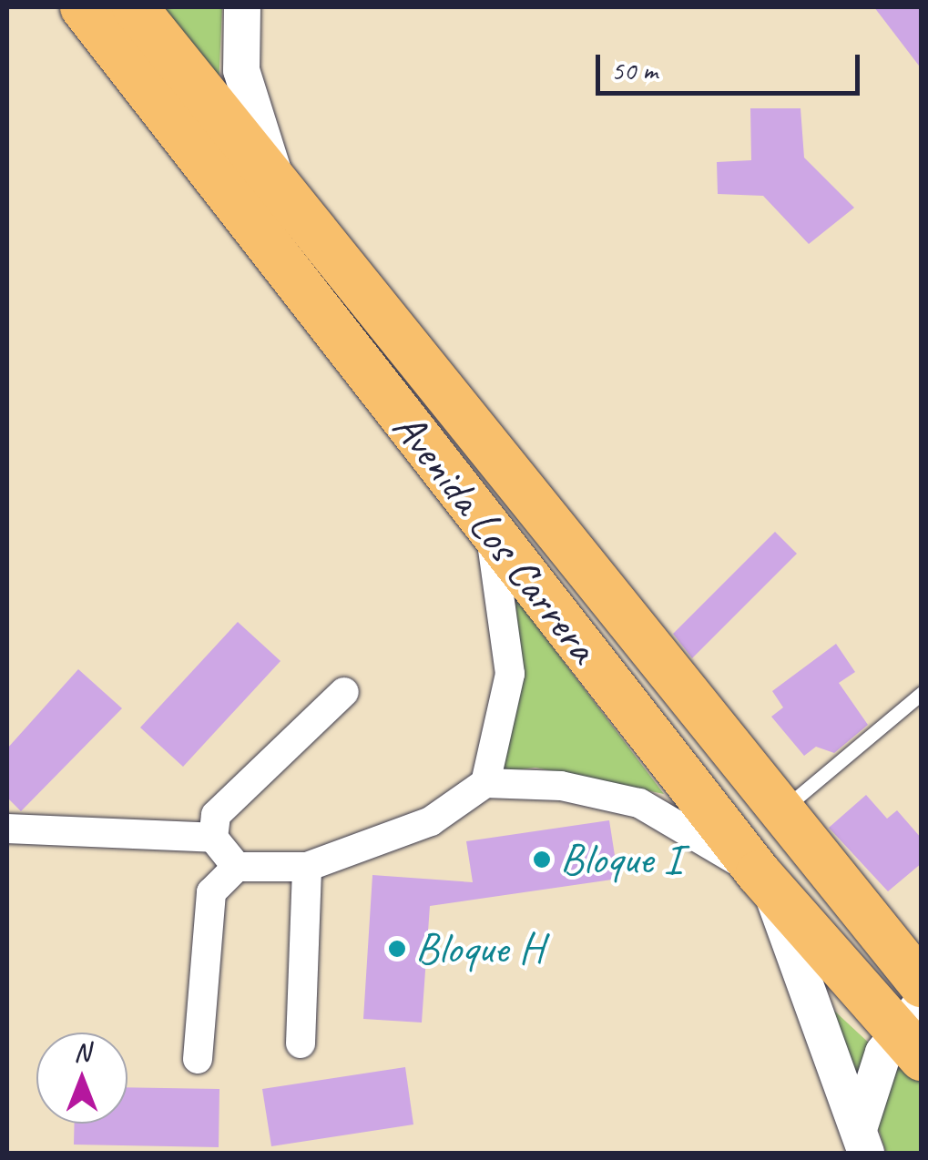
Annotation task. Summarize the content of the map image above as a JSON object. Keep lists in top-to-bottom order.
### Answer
{
  "streets": {
    "main road": ["Avenida Los Carrera"]
  },
  "places": ["Bloque I", "Bloque H"],
  "scale_bar": "50 m",
  "north": "top"
}
